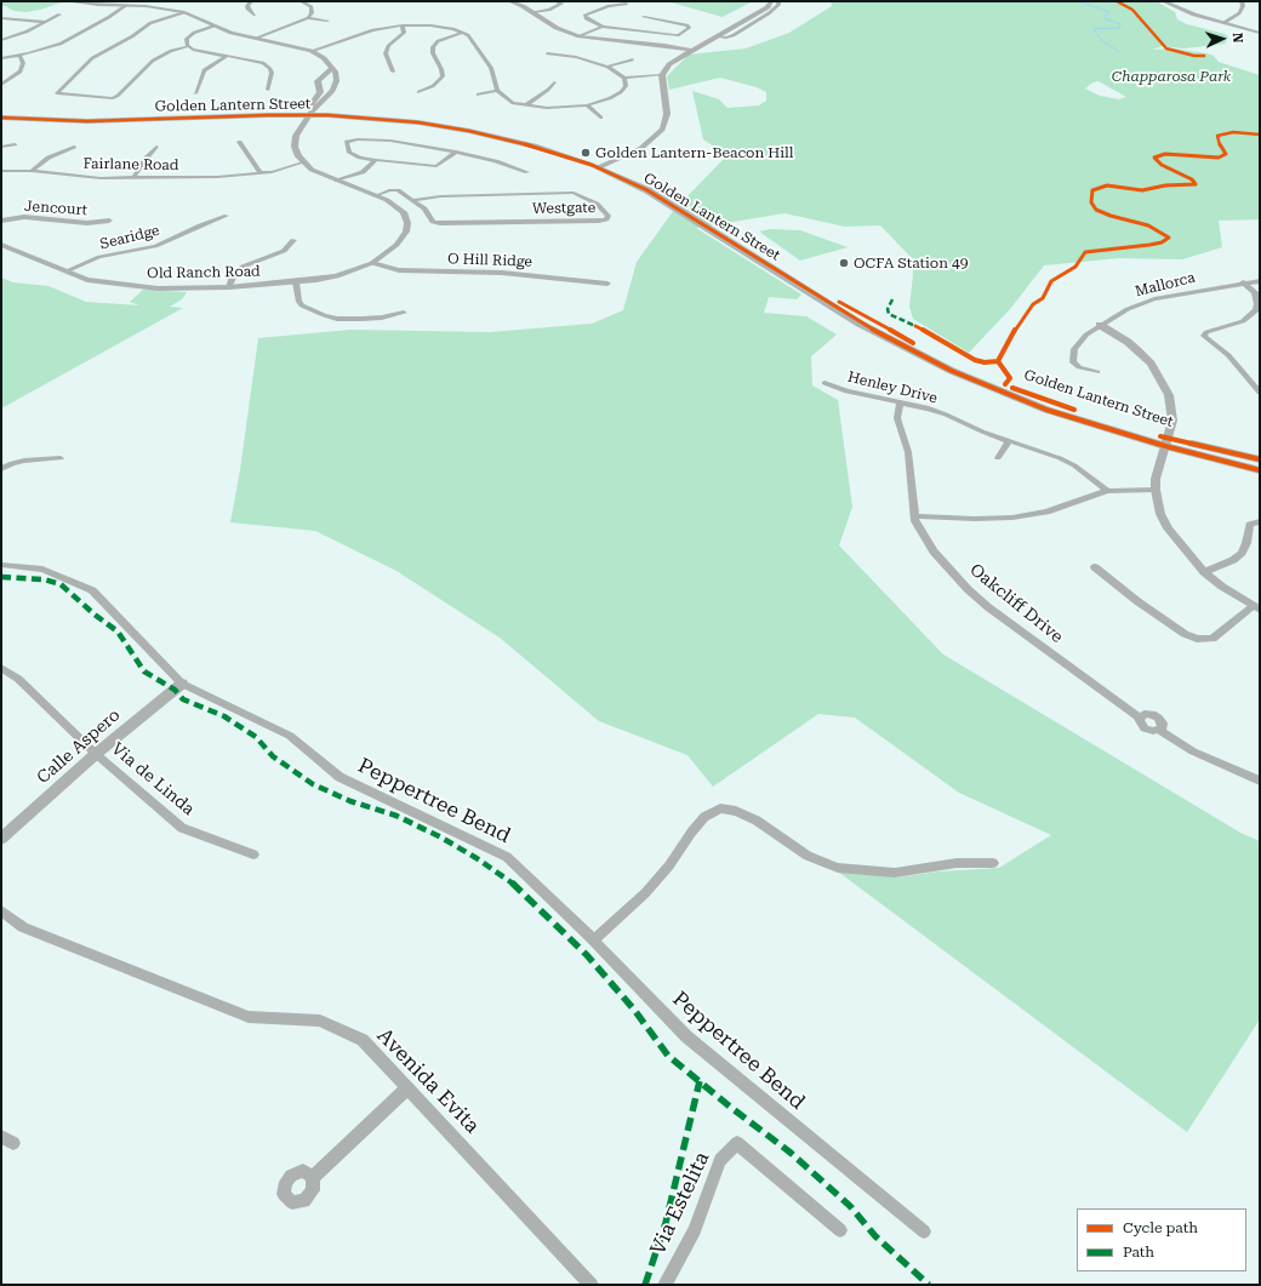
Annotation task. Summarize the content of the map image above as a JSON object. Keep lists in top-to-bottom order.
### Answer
{
  "streets": {
    "main road": ["Golden Lantern Street"],
    "street": [
      "Fairlane Road",
      "Jencourt",
      "Westgate",
      "Searidge",
      "O Hill Ridge",
      "Old Ranch Road",
      "Mallorca",
      "Henley Drive",
      "Oakcliff Drive",
      "Calle Aspero",
      "Via de Linda",
      "Peppertree Bend",
      "Avenida Evita",
      "Via Estelita"
    ]
  },
  "crossings": [
    ["Fairlane Road", "Old Ranch Road"],
    ["Westgate", "Old Ranch Road"],
    ["Searidge", "Old Ranch Road"],
    ["O Hill Ridge", "Old Ranch Road"],
    ["Henley Drive", "Oakcliff Drive"],
    ["Calle Aspero", "Via de Linda"],
    ["Calle Aspero", "Peppertree Bend"]
  ],
  "parks": ["Chapparosa Park"],
  "places": ["Golden Lantern-Beacon Hill", "OCFA Station 49"],
  "legend": ["Cycle path", "Path"],
  "north": "right"
}
